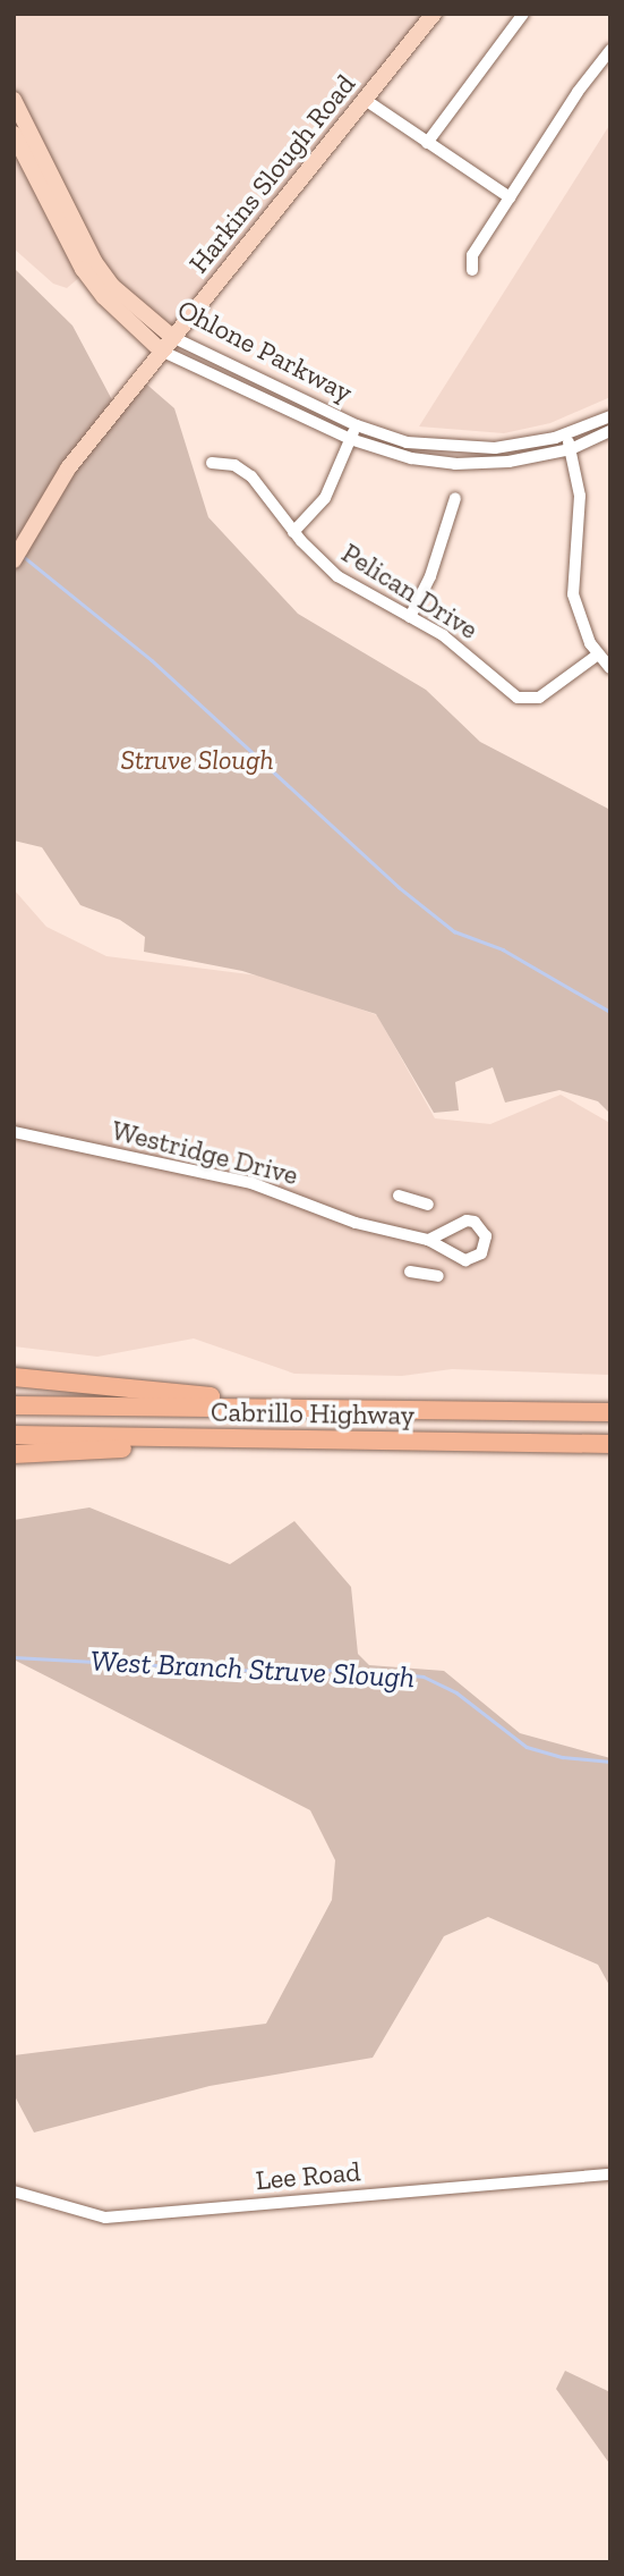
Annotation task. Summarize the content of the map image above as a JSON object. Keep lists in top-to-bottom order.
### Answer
{
  "streets": {
    "highway": ["Cabrillo Highway"],
    "main road": ["Harkins Slough Road", "Ohlone Parkway"],
    "street": ["Pelican Drive", "Westridge Drive", "Lee Road"]
  },
  "crossings": [
    ["Harkins Slough Road", "Ohlone Parkway"]
  ],
  "water": ["West Branch Struve Slough"],
  "parks": ["Struve Slough"]
}
